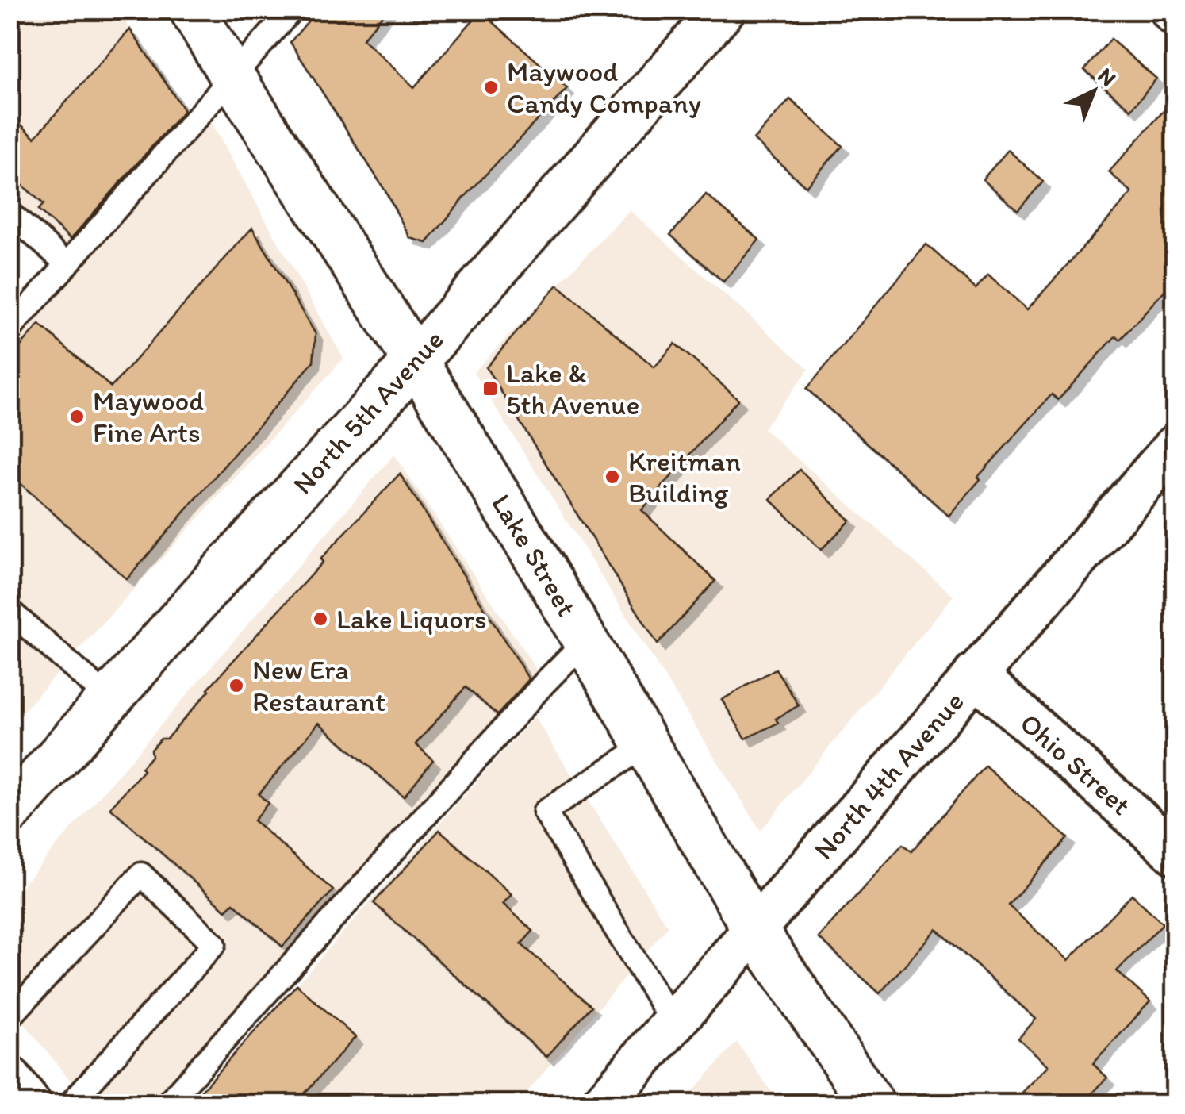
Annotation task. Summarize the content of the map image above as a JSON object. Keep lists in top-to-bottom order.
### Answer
{
  "streets": {
    "main road": ["North 5th Avenue", "Lake Street"],
    "street": ["Ohio Street", "North 4th Avenue"]
  },
  "crossings": [
    ["North 5th Avenue", "Lake Street"],
    ["Lake Street", "North 4th Avenue"],
    ["Ohio Street", "North 4th Avenue"]
  ],
  "places": {
    "other": [
      "Maywood Candy Company",
      "Maywood Fine Arts",
      "Kreitman Building",
      "Lake Liquors",
      "New Era Restaurant"
    ],
    "transit": ["Lake & 5th Avenue"]
  },
  "north": "top right"
}
